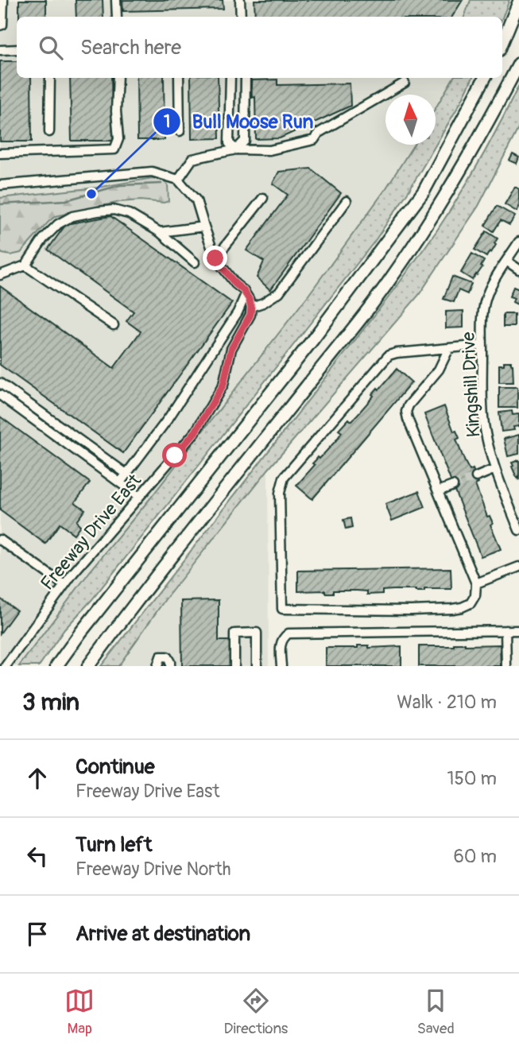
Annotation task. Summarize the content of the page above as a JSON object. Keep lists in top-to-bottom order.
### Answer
{
  "streets": {
    "street": ["Kingshill Drive", "Freeway Drive East"]
  },
  "places": ["Bull Moose Run"],
  "north": "top",
  "page": {
    "search": "Search here",
    "heading": ["3 min", "Walk · 210 m"],
    "list": [
      ["Continue", "Freeway Drive East", "150 m"],
      ["Turn left", "Freeway Drive North", "60 m"],
      "Arrive at destination"
    ],
    "nav": ["Map", "Directions", "Saved"]
  }
}
